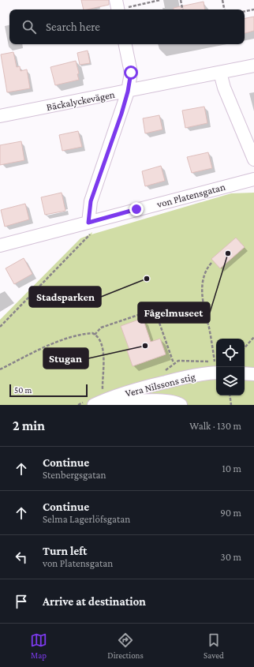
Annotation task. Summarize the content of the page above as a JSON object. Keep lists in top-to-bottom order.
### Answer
{
  "streets": {
    "street": ["Bäckalyckevägen", "von Platensgatan", "Vera Nilssons stig"]
  },
  "places": ["Fågelmuseet", "Stadsparken", "Stugan"],
  "scale_bar": "50 m",
  "page": {
    "search": "Search here",
    "scale": "50 m",
    "heading": ["2 min", "Walk · 130 m"],
    "list": [
      ["Continue", "Stenbergsgatan", "10 m"],
      ["Continue", "Selma Lagerlöfsgatan", "90 m"],
      ["Turn left", "von Platensgatan", "30 m"],
      "Arrive at destination"
    ],
    "nav": ["Map", "Directions", "Saved"]
  }
}
